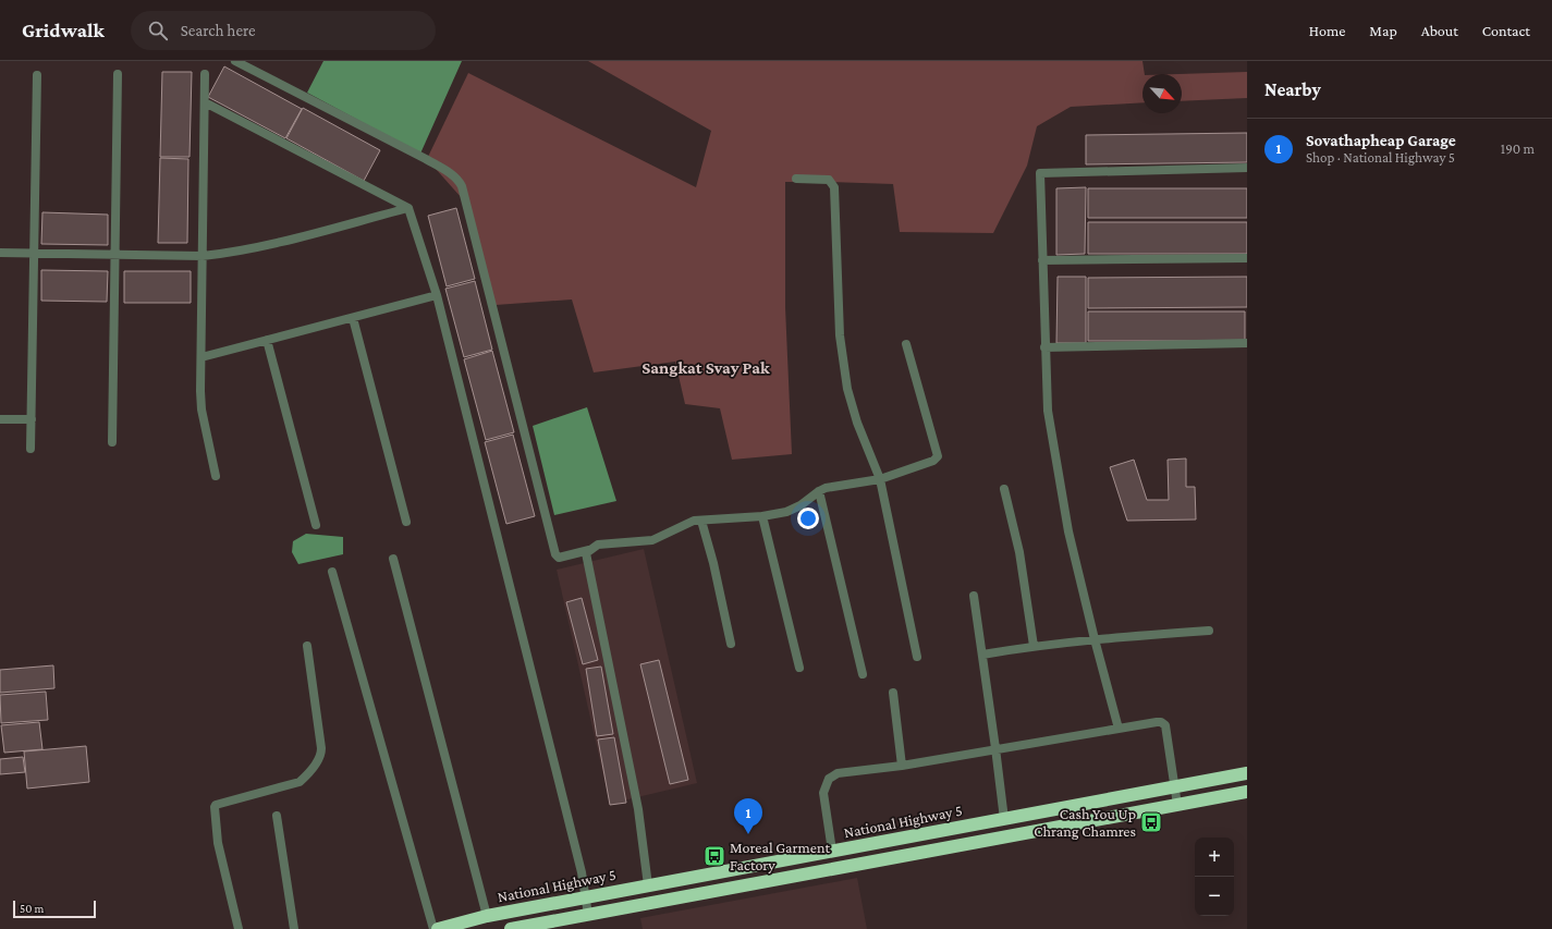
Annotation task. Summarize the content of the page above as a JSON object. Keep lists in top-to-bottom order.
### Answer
{
  "streets": {
    "highway": ["National Highway 5"]
  },
  "districts": ["Sangkat Svay Pak"],
  "places": {
    "bus stop": ["Cash You Up Chrang Chamres", "Moreal Garment Factory"]
  },
  "scale_bar": "50 m",
  "north": "bottom right",
  "page": {
    "header": "Gridwalk",
    "search": "Search here",
    "nav": [
      "Home",
      "Map",
      "About",
      "Contact"
    ],
    "heading": "Nearby",
    "list": [
      {
        "mark": "1",
        "name": "Sovathapheap Garage",
        "note": "Shop · National Highway 5",
        "value": "190 m"
      }
    ],
    "pins": "1",
    "map_buttons": ["+", "−"],
    "scale": "50 m"
  }
}
